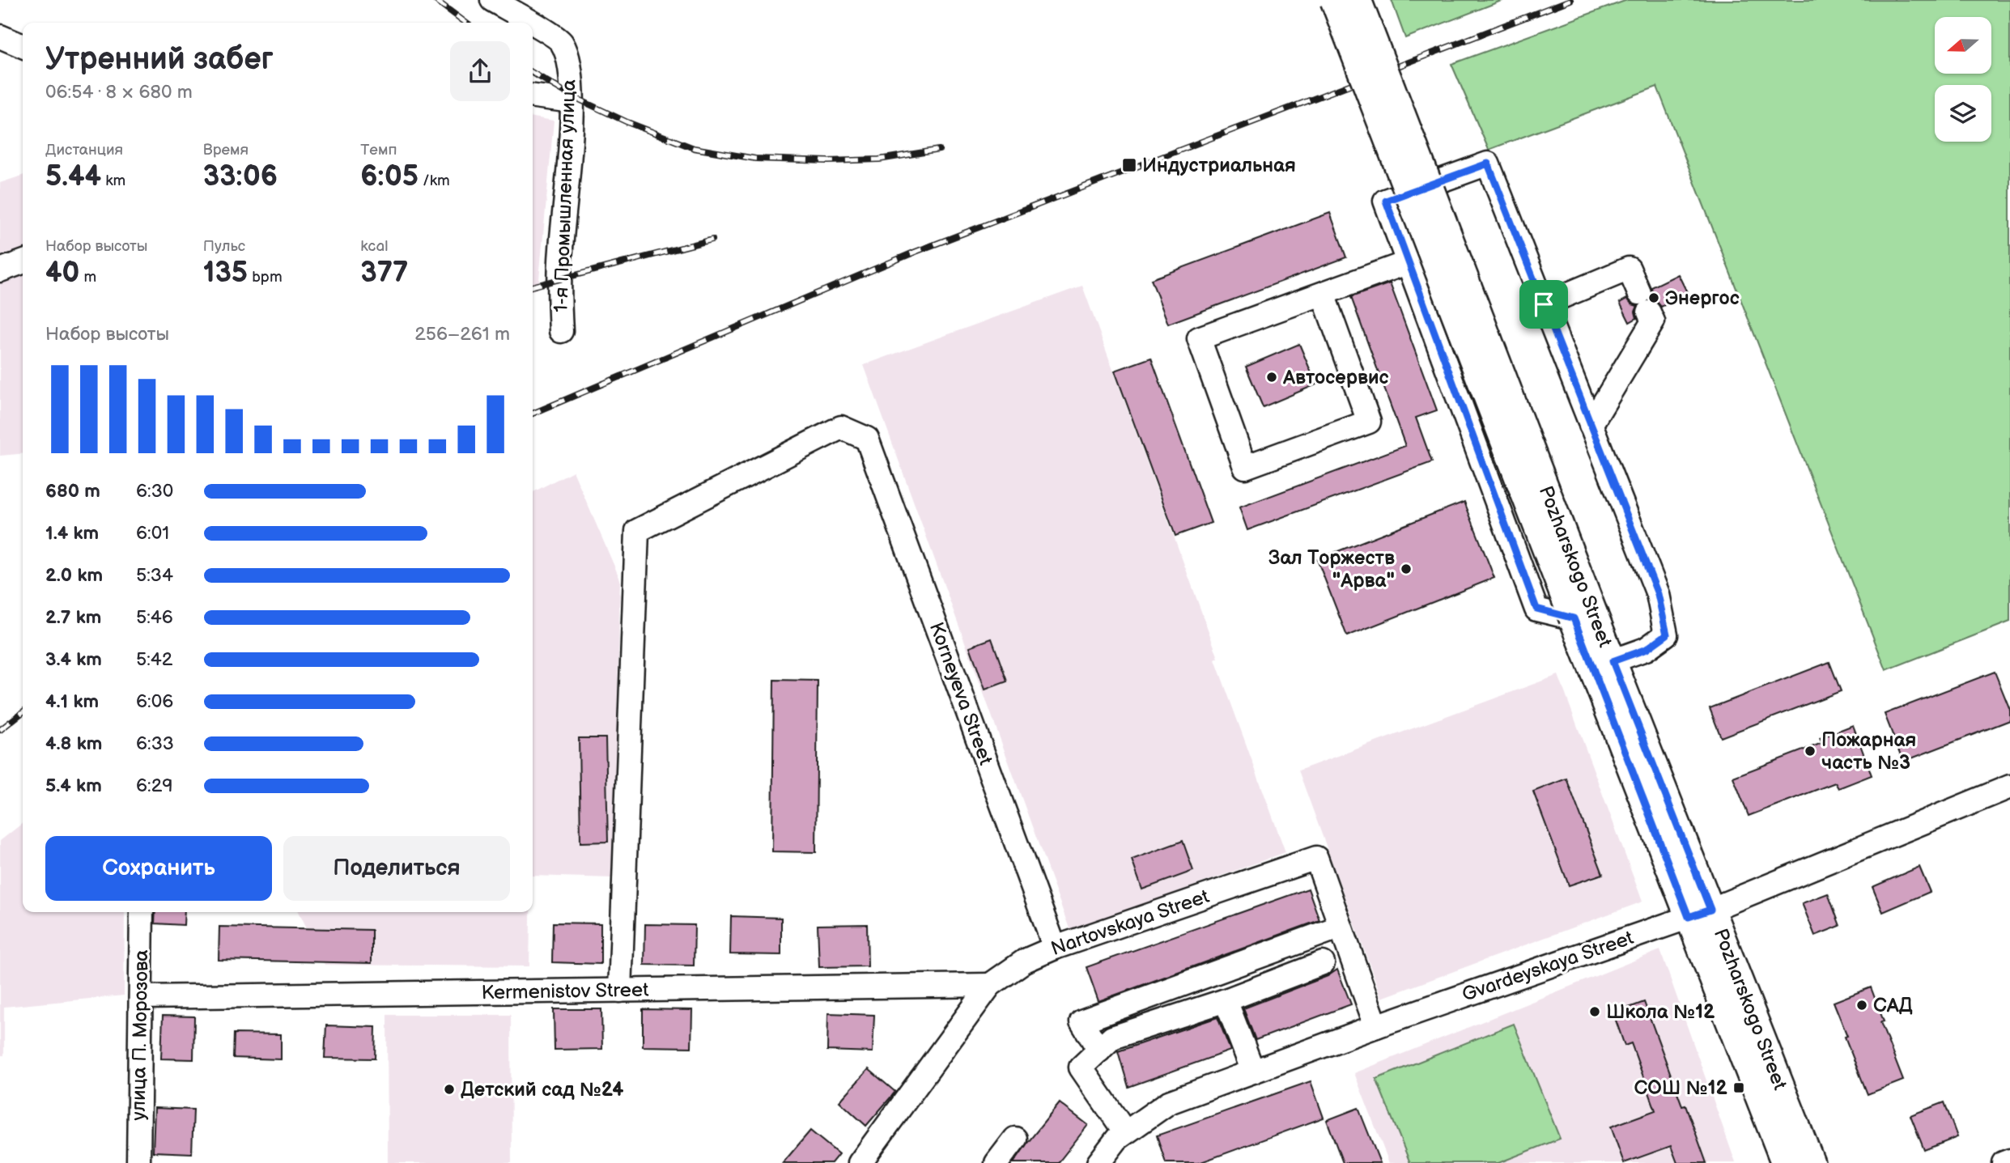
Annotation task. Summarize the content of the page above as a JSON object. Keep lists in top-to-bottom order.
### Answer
{
  "streets": {
    "main road": ["Pozharskogo Street"],
    "street": [
      "1-я Промышленная улица",
      "Korneyeva Street",
      "Nartovskaya Street",
      "Gvardeyskaya Street",
      "Kermenistov Street",
      "улица П. Морозова"
    ]
  },
  "crossings": [
    ["Pozharskogo Street", "Gvardeyskaya Street"],
    ["Korneyeva Street", "Nartovskaya Street"],
    ["Korneyeva Street", "Kermenistov Street"],
    ["Nartovskaya Street", "Gvardeyskaya Street"],
    ["Nartovskaya Street", "Kermenistov Street"],
    ["Kermenistov Street", "улица П. Морозова"]
  ],
  "places": {
    "transit": ["Индустриальная", "СОШ №12"],
    "other": [
      "Энергос",
      "Автосервис",
      "Зал Торжеств \"Арва\"",
      "Пожарная часть №3",
      "САД",
      "Школа №12",
      "Детский сад №24"
    ]
  },
  "north": "left",
  "page": {
    "heading": ["Утренний забег", "06:54 · 8 × 680 m"],
    "stats": [
      ["Дистанция", "5.44 km"],
      ["Время", "33:06"],
      ["Темп", "6:05 /km"],
      ["Набор высоты", "40 m"],
      ["Пульс", "135 bpm"],
      ["kcal", "377"]
    ],
    "chart": ["Набор высоты", "256–261 m"],
    "list": [
      {
        "name": "680 m",
        "note": "6:30"
      },
      {
        "name": "1.4 km",
        "note": "6:01"
      },
      {
        "name": "2.0 km",
        "note": "5:34"
      },
      {
        "name": "2.7 km",
        "note": "5:46"
      },
      {
        "name": "3.4 km",
        "note": "5:42"
      },
      {
        "name": "4.1 km",
        "note": "6:06"
      },
      {
        "name": "4.8 km",
        "note": "6:33"
      },
      {
        "name": "5.4 km",
        "note": "6:29"
      }
    ],
    "buttons": ["Сохранить", "Поделиться"]
  }
}
